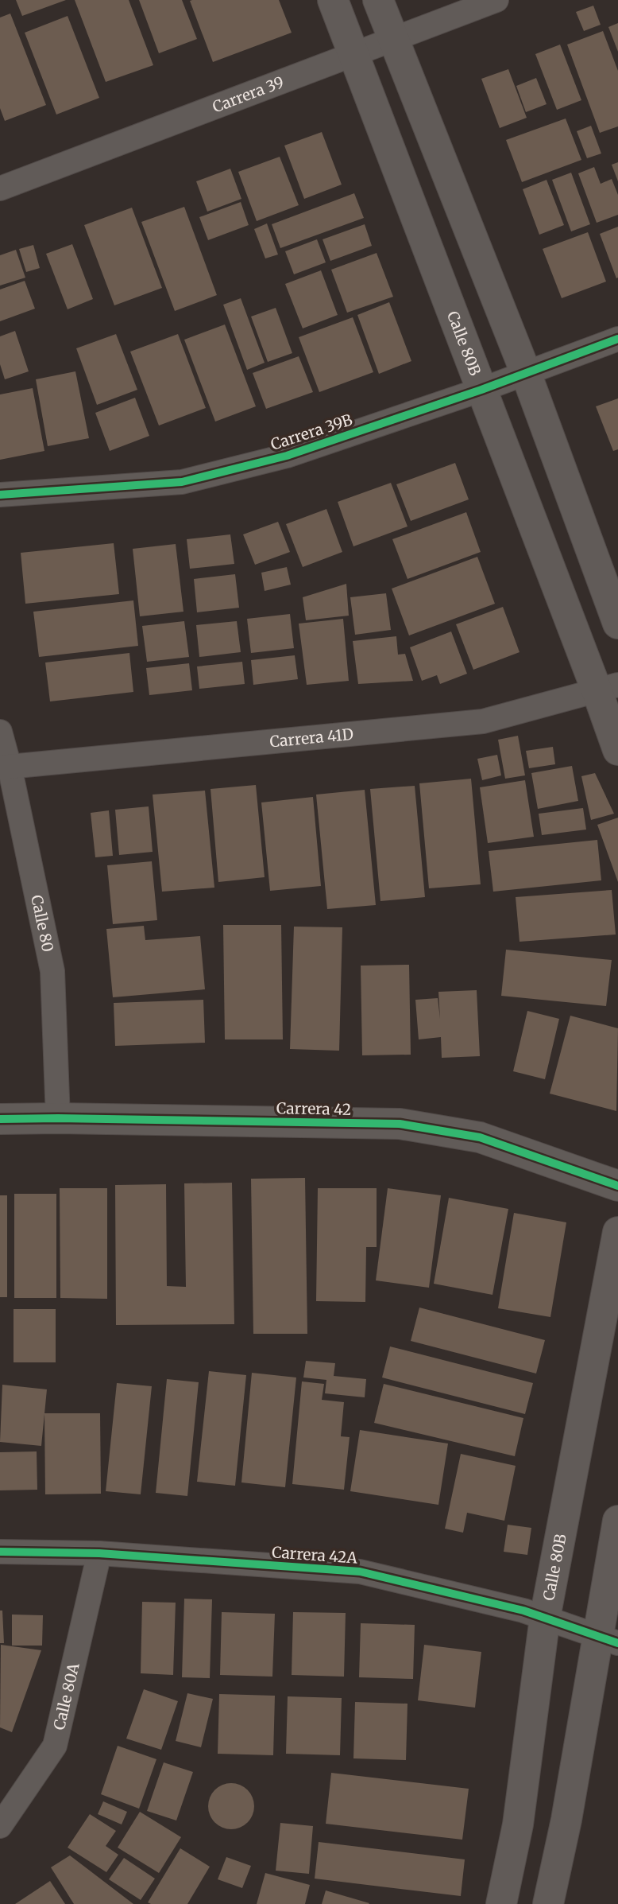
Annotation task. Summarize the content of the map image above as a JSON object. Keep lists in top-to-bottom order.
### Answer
{
  "streets": {
    "main road": ["Calle 80B", "Carrera 42"],
    "street": [
      "Carrera 39",
      "Carrera 39B",
      "Carrera 41D",
      "Calle 80",
      "Carrera 42A",
      "Calle 80A"
    ]
  },
  "crossings": [
    ["Carrera 39", "Calle 80B"],
    ["Calle 80B", "Carrera 39B"],
    ["Calle 80B", "Carrera 41D"],
    ["Calle 80B", "Carrera 42A"],
    ["Carrera 41D", "Calle 80"],
    ["Calle 80", "Carrera 42"],
    ["Carrera 42A", "Calle 80A"]
  ]
}
